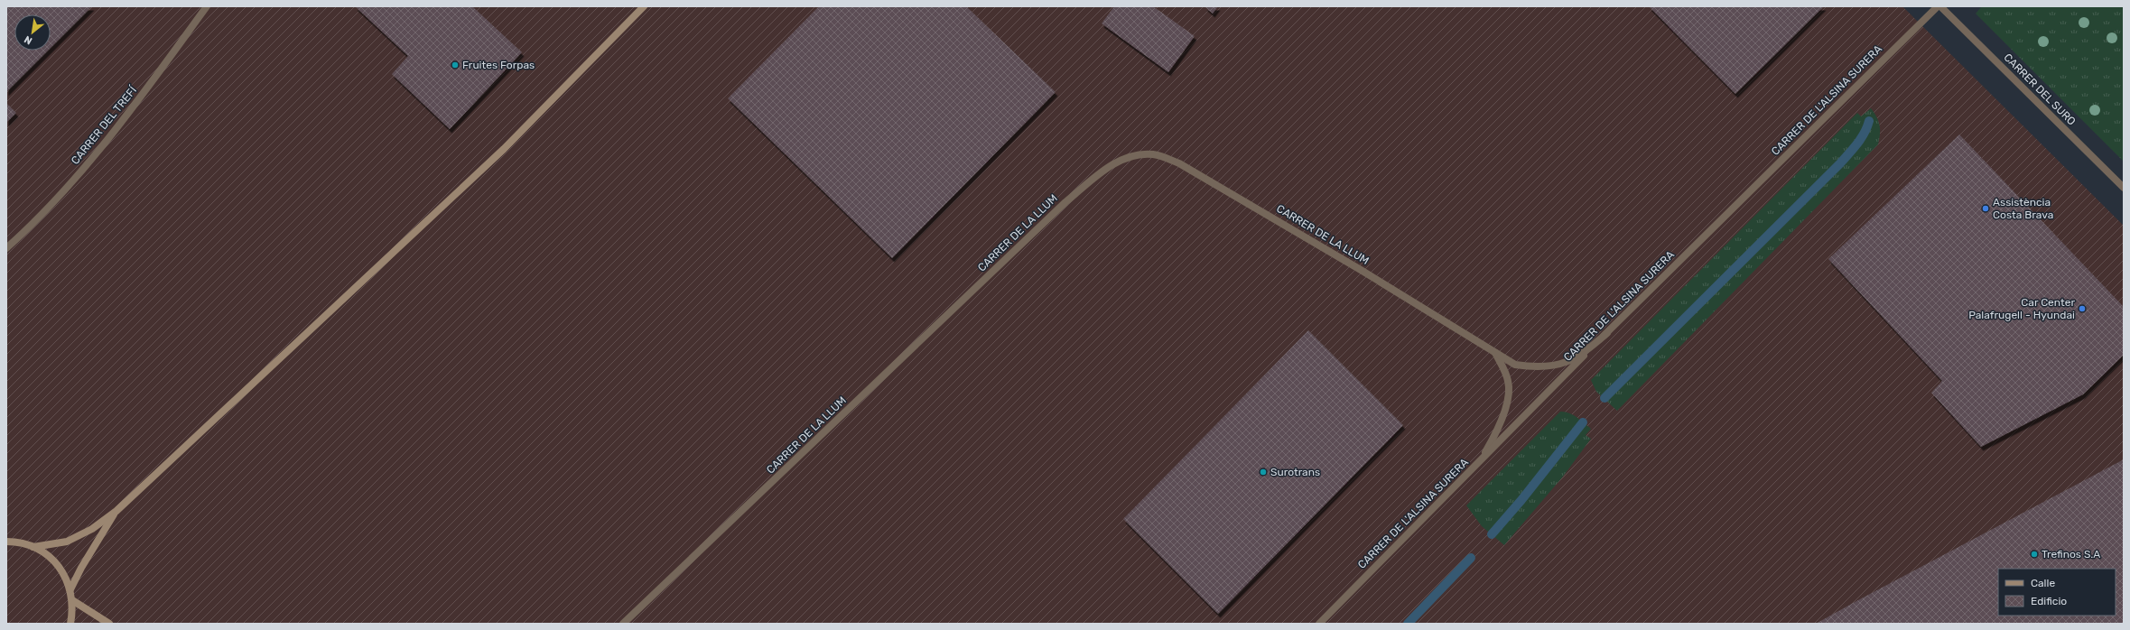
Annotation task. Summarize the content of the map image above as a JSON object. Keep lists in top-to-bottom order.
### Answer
{
  "streets": {
    "street": [
      "CARRER DEL SURO",
      "CARRER DE L'ALSINA SURERA",
      "CARRER DEL TREFÍ",
      "CARRER DE LA LLUM"
    ]
  },
  "crossings": [
    ["CARRER DE L'ALSINA SURERA", "CARRER DE LA LLUM"]
  ],
  "places": [
    "Fruites Forpas",
    "Assistència Costa Brava",
    "Car Center Palafrugell - Hyundai",
    "Surotrans",
    "Trefinos S.A"
  ],
  "legend": ["Calle", "Edificio"],
  "north": "bottom left"
}
